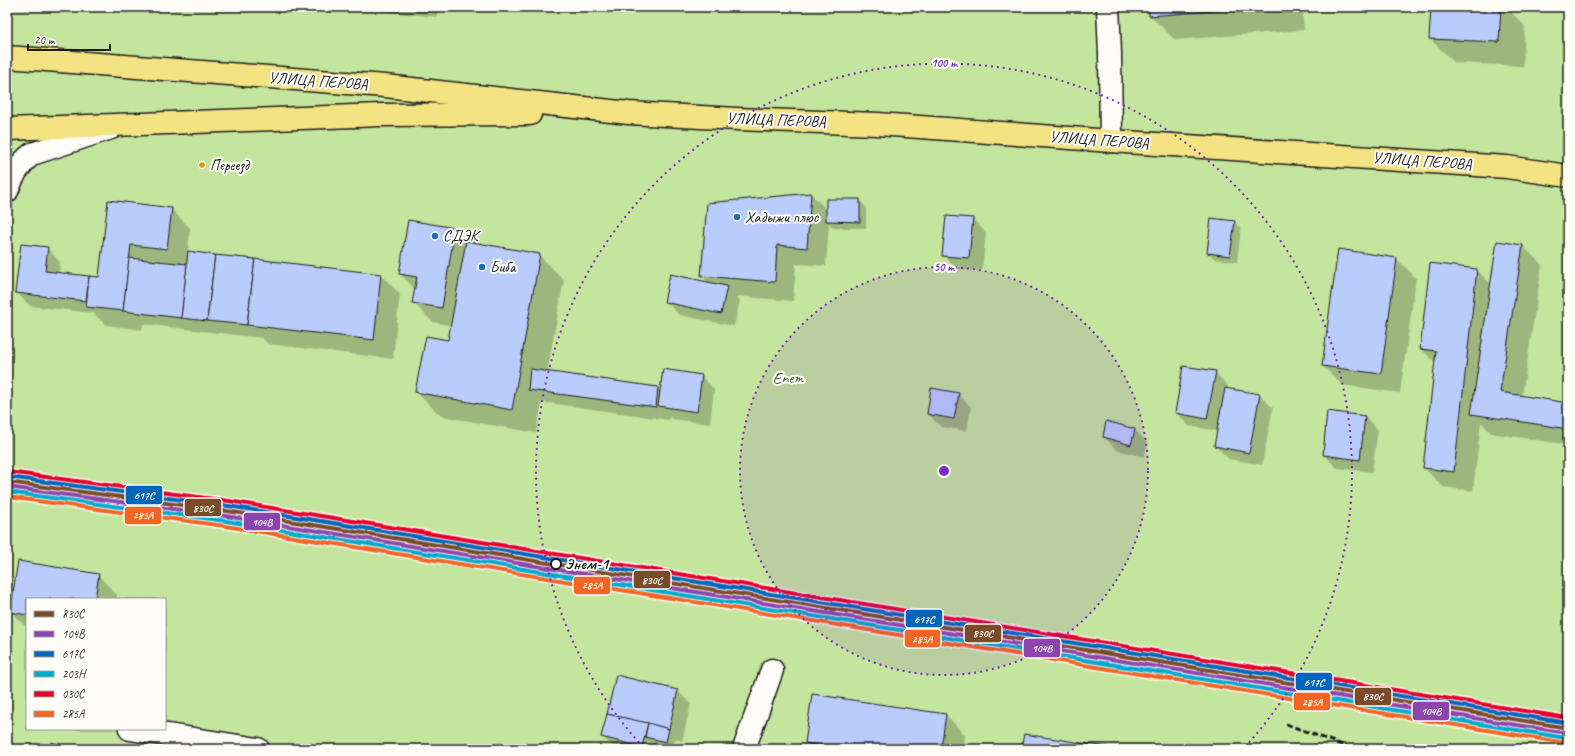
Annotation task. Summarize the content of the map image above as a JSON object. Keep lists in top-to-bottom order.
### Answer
{
  "streets": {
    "highway": ["УЛИЦА ПЕРОВА"]
  },
  "parks": ["Enem"],
  "places": [
    "Переезд",
    "Хадыжи плюс",
    "СДЭК",
    "Биба",
    "Энем-1"
  ],
  "lines": [
    "transit line 030C",
    "transit line 617C",
    "transit line 830С",
    "transit line 104В",
    "transit line 203Н",
    "transit line 285А"
  ],
  "legend": [
    "830С",
    "104В",
    "617C",
    "203Н",
    "030C",
    "285А"
  ],
  "scale_bar": "20 m",
  "rings": ["100 m", "50 m"]
}
